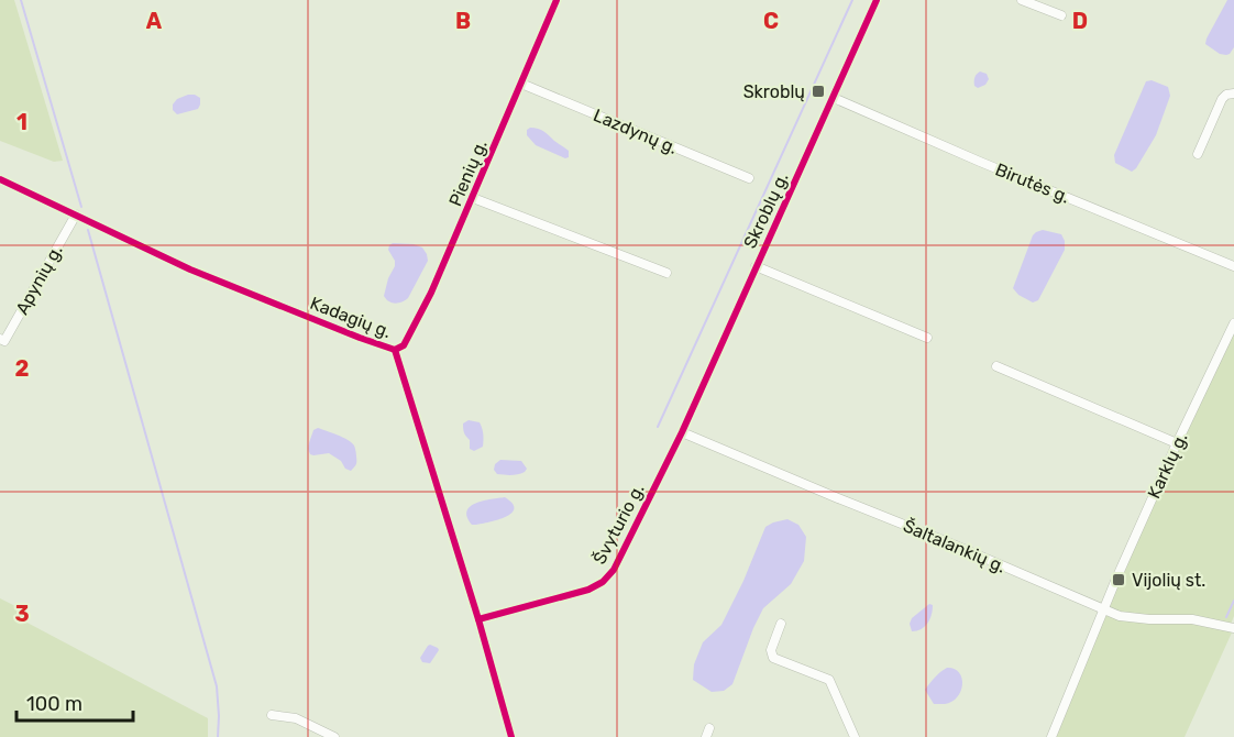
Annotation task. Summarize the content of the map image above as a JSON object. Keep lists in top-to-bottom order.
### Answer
{
  "streets": {
    "street": [
      "Lazdynų g.",
      "Pienių g.",
      "Birutės g.",
      "Skroblų g.",
      "Apynių g.",
      "Kadagių g.",
      "Karklų g.",
      "Švyturio g.",
      "Šaltalankių g."
    ]
  },
  "crossings": [
    ["Lazdynų g.", "Pienių g."],
    ["Pienių g.", "Kadagių g."],
    ["Birutės g.", "Skroblų g."],
    ["Skroblų g.", "Švyturio g."],
    ["Skroblų g.", "Šaltalankių g."],
    ["Apynių g.", "Kadagių g."],
    ["Kadagių g.", "Švyturio g."],
    ["Karklų g.", "Šaltalankių g."],
    ["Švyturio g.", "Šaltalankių g."]
  ],
  "places": {
    "transit": ["Skroblų", "Vijolių st."]
  },
  "scale_bar": "100 m",
  "grid": {
    "columns": [
      "A",
      "B",
      "C",
      "D"
    ],
    "rows": ["1", "2", "3"]
  }
}
